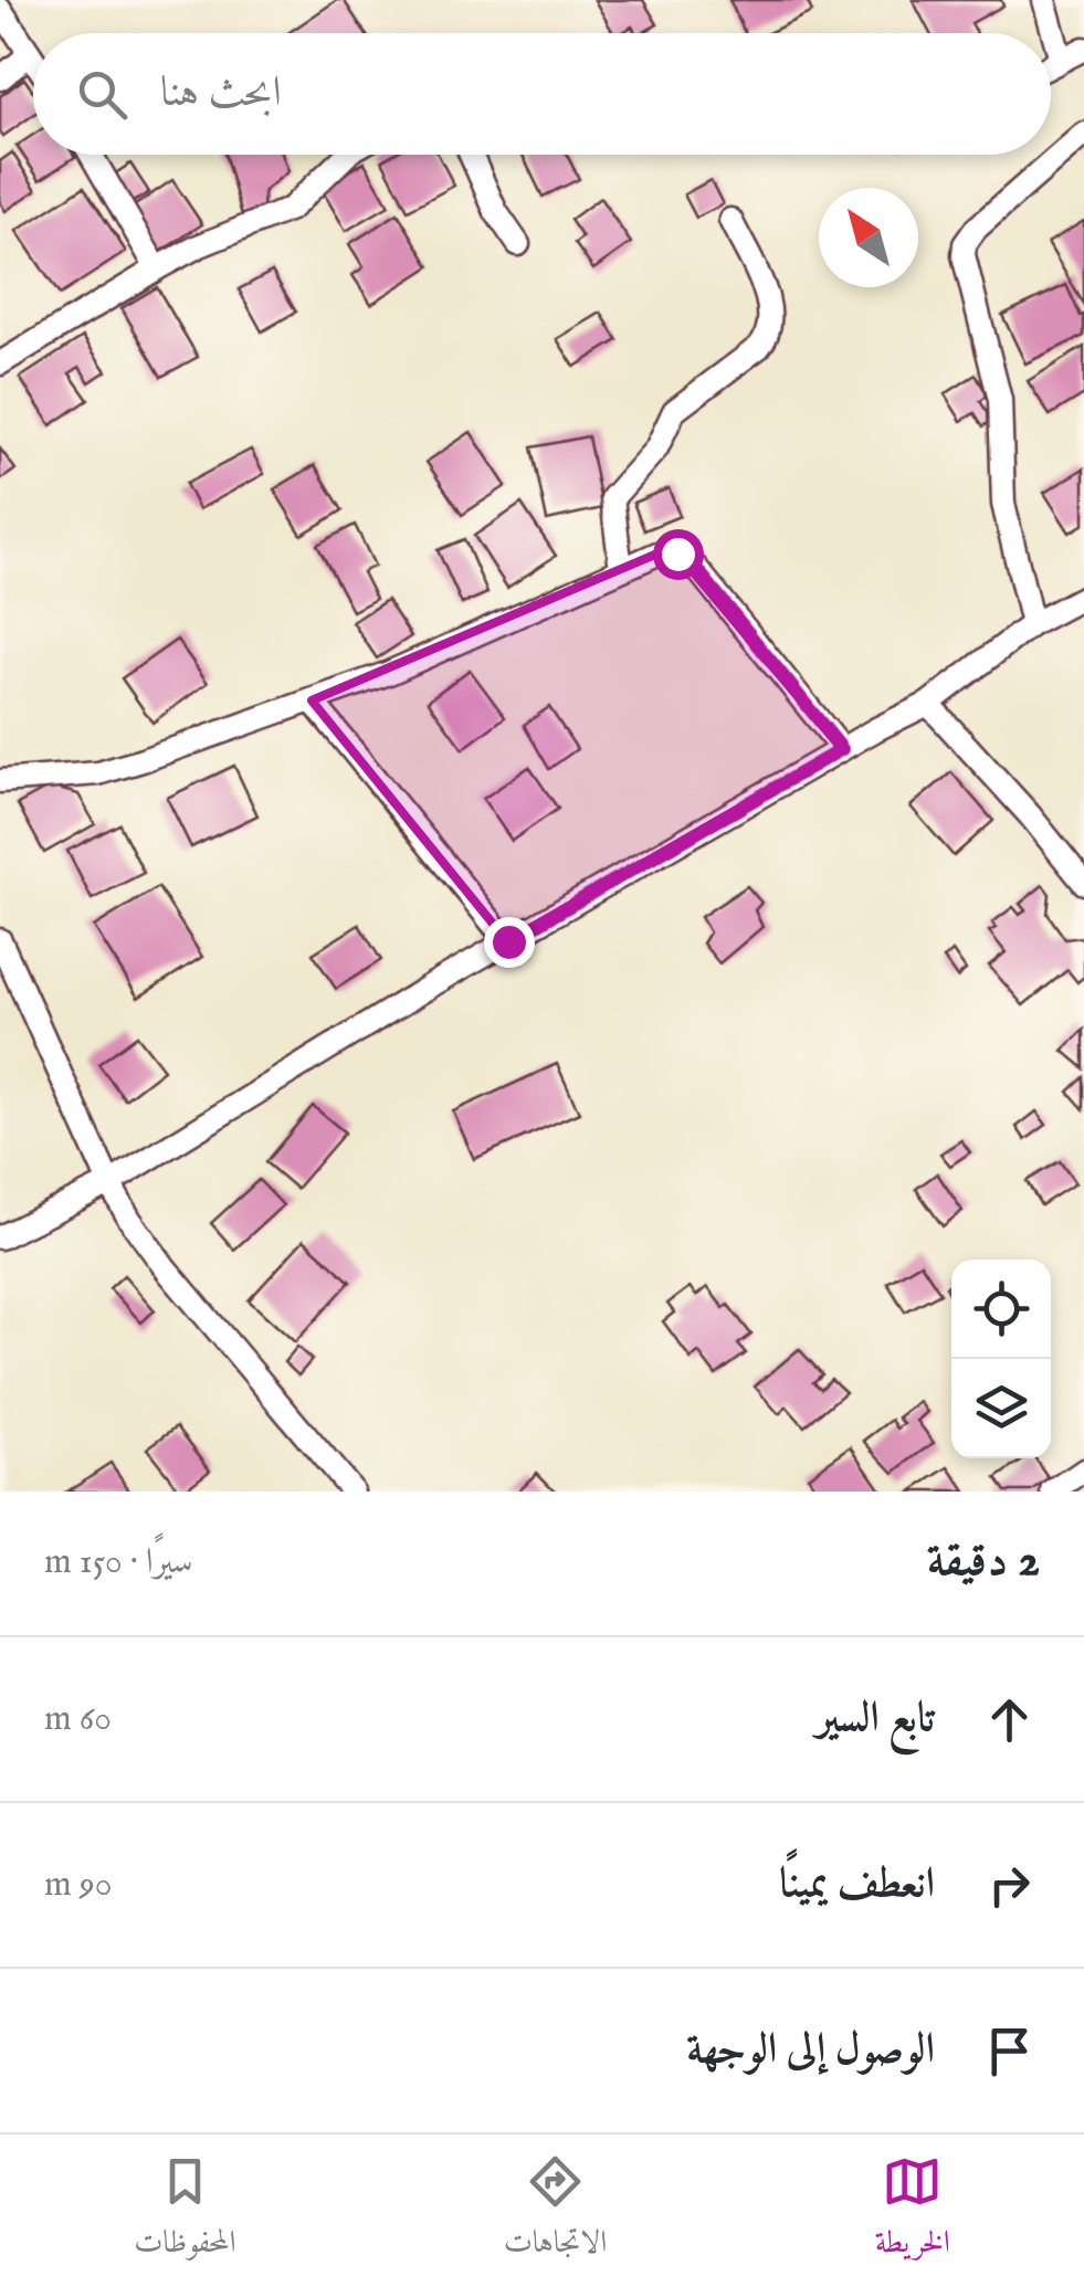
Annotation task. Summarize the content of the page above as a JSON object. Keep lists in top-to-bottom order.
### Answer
{
  "north": "top left",
  "page": {
    "search": "ابحث هنا",
    "heading": ["2 دقيقة", "سيرًا · 150 m"],
    "list": [
      ["تابع السير", "60 m"],
      ["انعطف يمينًا", "90 m"],
      "الوصول إلى الوجهة"
    ],
    "nav": ["الخريطة", "الاتجاهات", "المحفوظات"]
  }
}
